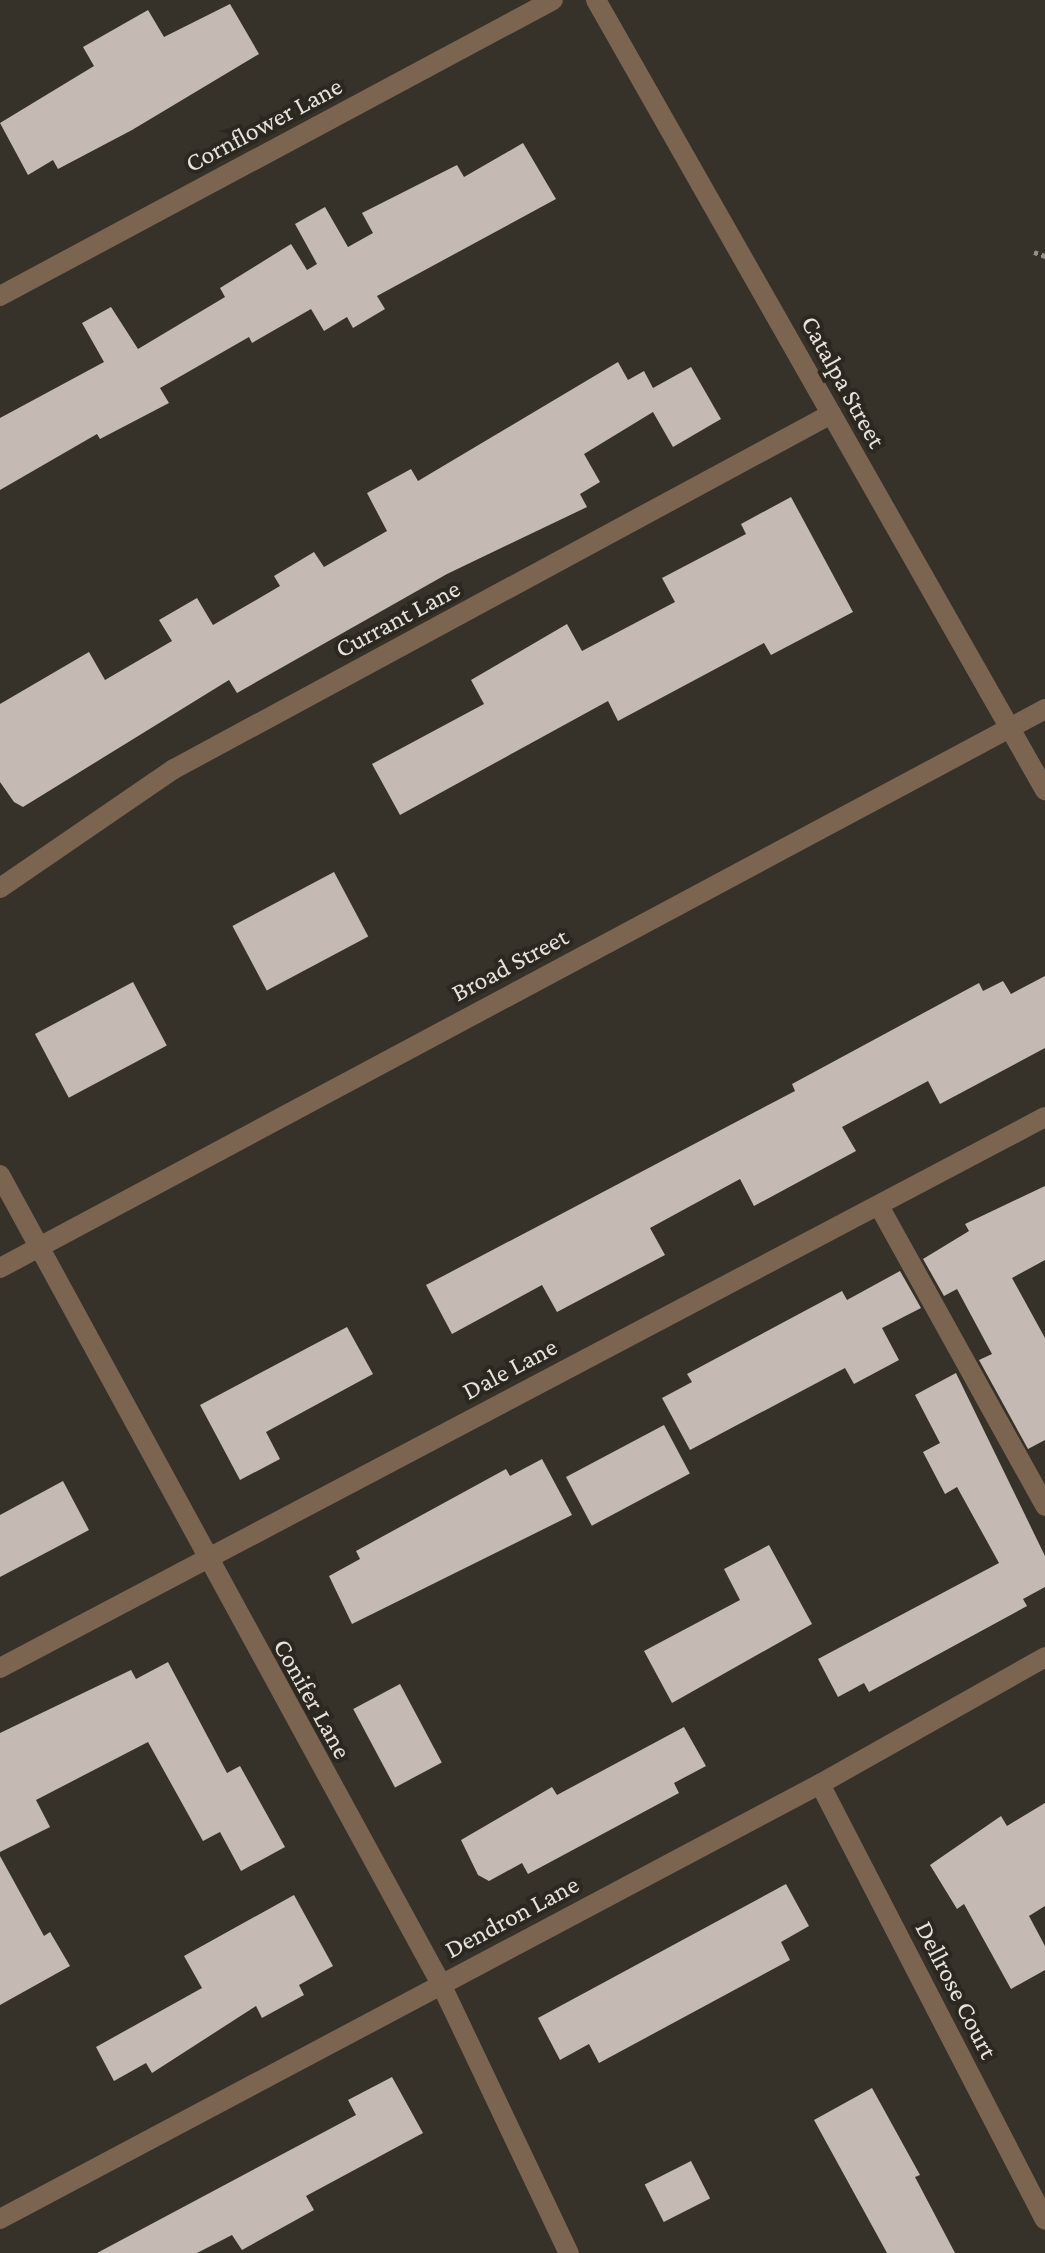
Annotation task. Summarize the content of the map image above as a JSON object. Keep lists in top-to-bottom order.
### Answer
{
  "streets": {
    "street": [
      "Cornflower Lane",
      "Catalpa Street",
      "Currant Lane",
      "Broad Street",
      "Dale Lane",
      "Conifer Lane",
      "Dendron Lane",
      "Dellrose Court"
    ]
  },
  "crossings": [
    ["Catalpa Street", "Currant Lane"],
    ["Catalpa Street", "Broad Street"],
    ["Broad Street", "Conifer Lane"],
    ["Dale Lane", "Conifer Lane"],
    ["Conifer Lane", "Dendron Lane"],
    ["Dendron Lane", "Dellrose Court"]
  ]
}
